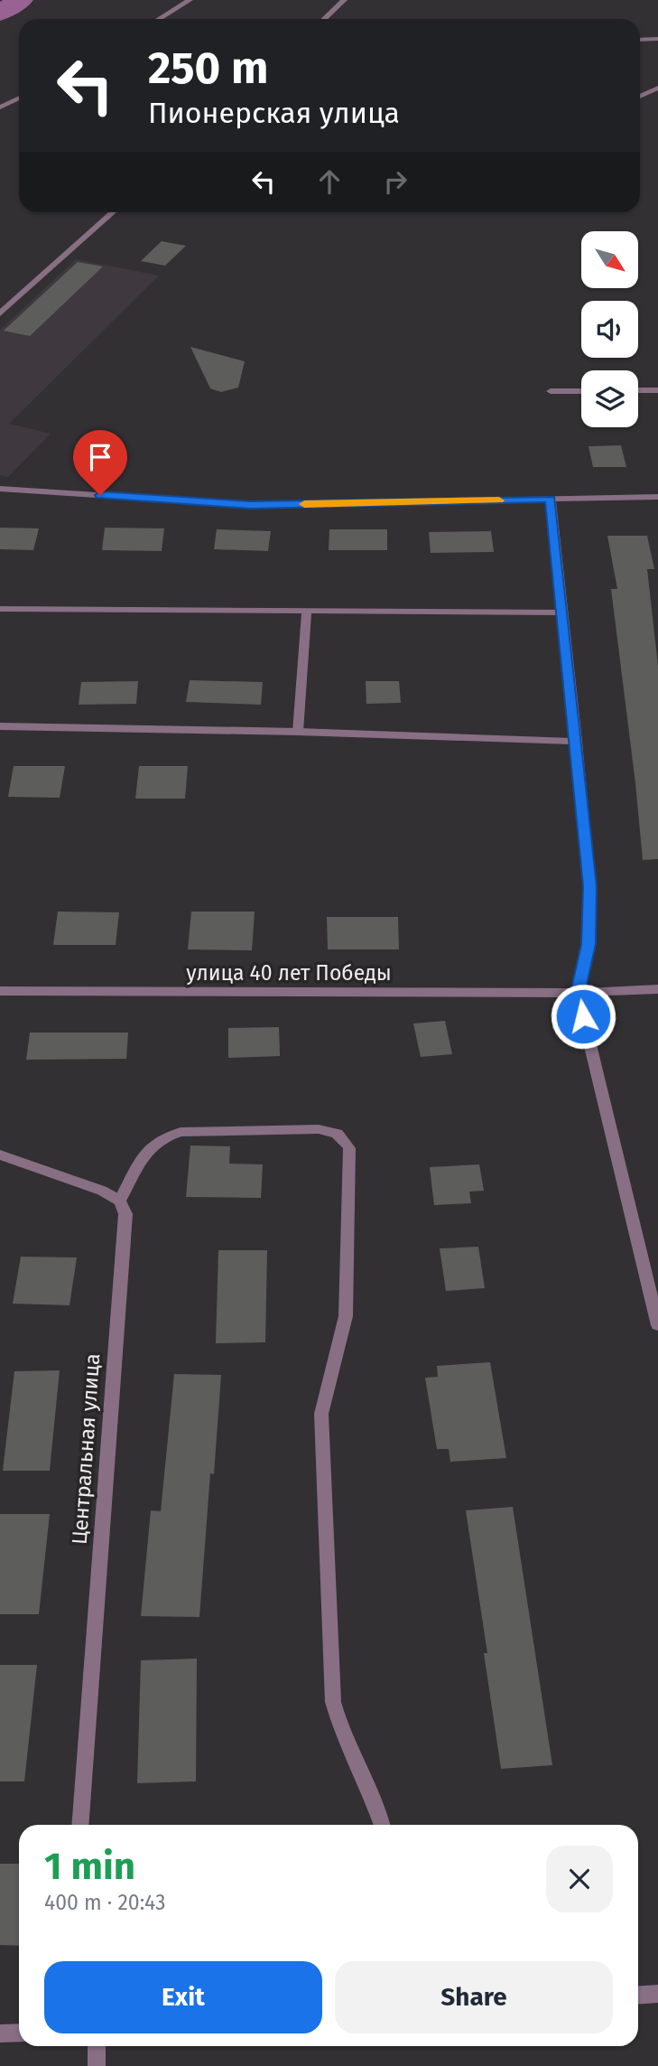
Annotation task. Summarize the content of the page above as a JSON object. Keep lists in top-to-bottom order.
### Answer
{
  "streets": {
    "street": ["улица 40 лет Победы", "Центральная улица"]
  },
  "north": "bottom right",
  "page": {
    "turn": ["250 m", "Пионерская улица"],
    "heading": ["1 min", "400 m · 20:43"],
    "buttons": ["Exit", "Share"]
  }
}
